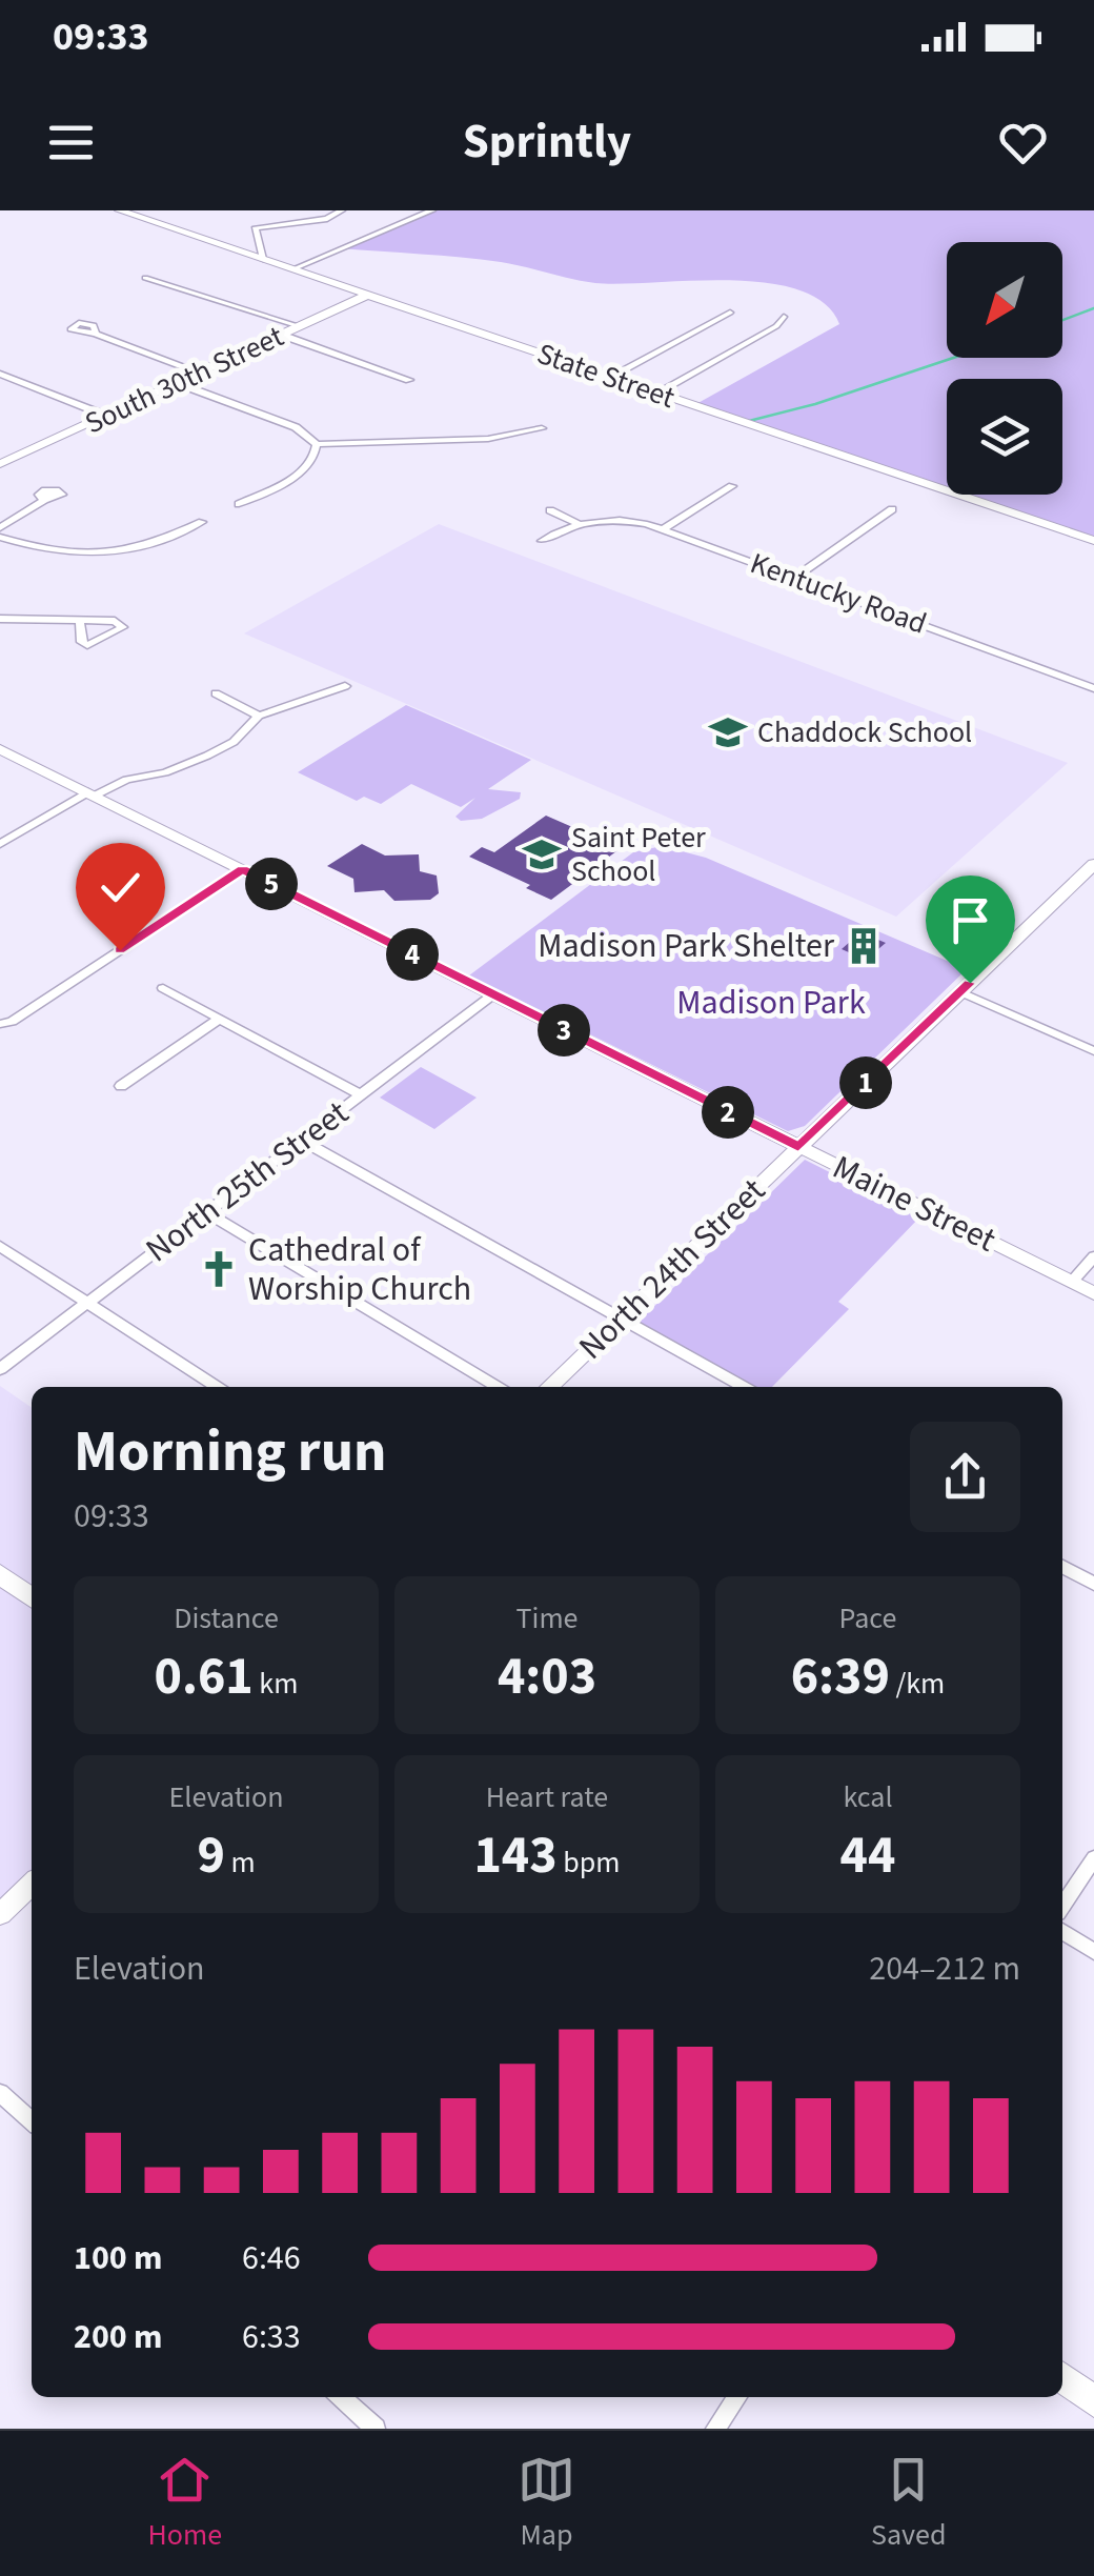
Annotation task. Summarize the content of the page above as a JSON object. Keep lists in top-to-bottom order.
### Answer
{
  "streets": {
    "main road": [
      "State Street",
      "South 30th Street",
      "Maine Street",
      "North 24th Street"
    ],
    "street": ["Kentucky Road", "North 25th Street"]
  },
  "crossings": [
    ["State Street", "South 30th Street"],
    ["North 25th Street", "Maine Street"],
    ["Maine Street", "North 24th Street"]
  ],
  "parks": ["Madison Park"],
  "places": {
    "school or university": ["Chaddock School", "Saint Peter School"],
    "building": ["Madison Park Shelter"],
    "church": ["Cathedral of Worship Church"]
  },
  "north": "bottom left",
  "page": {
    "status": "09:33",
    "header": "Sprintly",
    "pins": [
      "5",
      "4",
      "3",
      "1",
      "2"
    ],
    "heading": ["Morning run", "09:33"],
    "stats": [
      ["Distance", "0.61 km"],
      ["Time", "4:03"],
      ["Pace", "6:39 /km"],
      ["Elevation", "9 m"],
      ["Heart rate", "143 bpm"],
      ["kcal", "44"]
    ],
    "chart": ["Elevation", "204–212 m"],
    "list": [
      {
        "name": "100 m",
        "note": "6:46"
      },
      {
        "name": "200 m",
        "note": "6:33"
      }
    ],
    "tabs": ["Home", "Map", "Saved"]
  }
}
